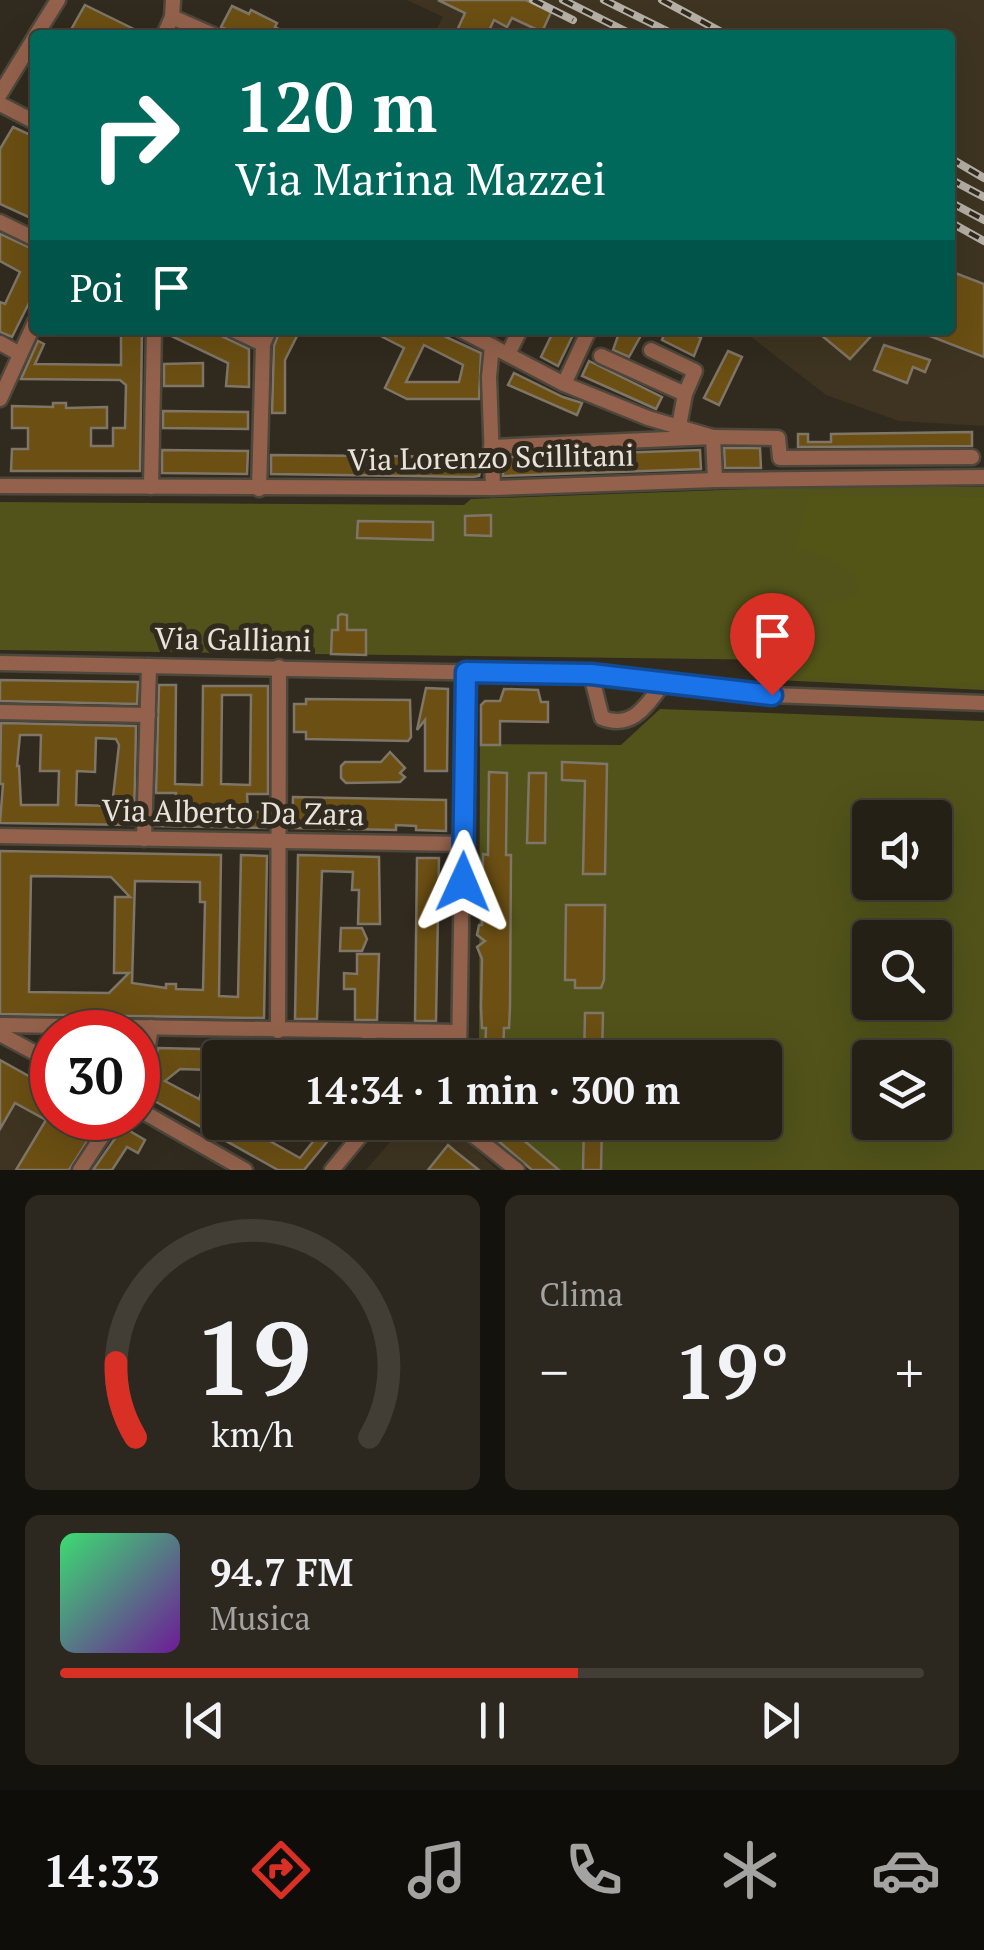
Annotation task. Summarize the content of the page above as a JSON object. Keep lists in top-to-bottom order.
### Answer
{
  "streets": {
    "street": ["Via Lorenzo Scillitani", "Via Galliani", "Via Alberto Da Zara"]
  },
  "page": {
    "turn": ["120 m", "Via Marina Mazzei"],
    "then": "Poi",
    "limit": "30",
    "trip": "14:34 · 1 min · 300 m",
    "tile": "Clima",
    "heat": ["−", "19°", "+"],
    "song": ["94.7 FM", "Musica"],
    "tabs": "14:33",
    "gauge": ["19", "km/h"]
  }
}
